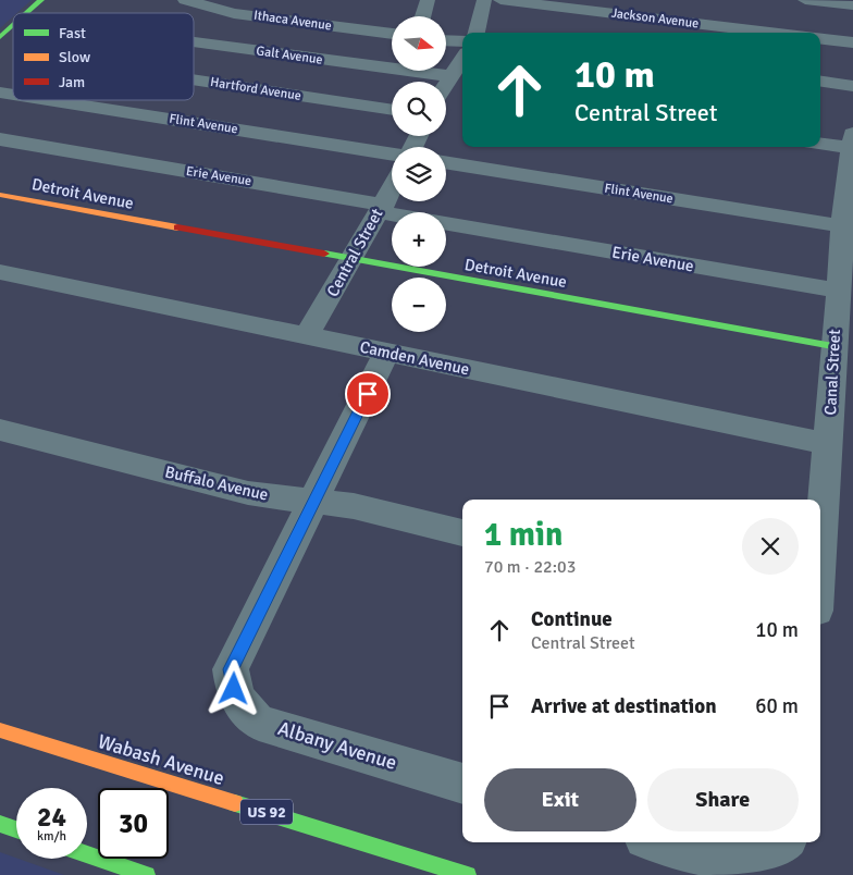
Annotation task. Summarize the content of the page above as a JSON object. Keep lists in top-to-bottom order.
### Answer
{
  "streets": {
    "street": [
      "Jackson Avenue",
      "Ithaca Avenue",
      "Galt Avenue",
      "Hartford Avenue",
      "Flint Avenue",
      "Erie Avenue",
      "Detroit Avenue",
      "Central Street",
      "Camden Avenue",
      "Canal Street",
      "Buffalo Avenue",
      "Albany Avenue",
      "Wabash Avenue",
      "US 92"
    ]
  },
  "crossings": [
    ["Flint Avenue", "Canal Street"],
    ["Erie Avenue", "Central Street"],
    ["Erie Avenue", "Canal Street"],
    ["Detroit Avenue", "Central Street"],
    ["Detroit Avenue", "Canal Street"],
    ["Central Street", "Camden Avenue"],
    ["Camden Avenue", "Canal Street"],
    ["Buffalo Avenue", "Albany Avenue"]
  ],
  "legend": ["Fast", "Slow", "Jam"],
  "north": "right",
  "page": {
    "map_buttons": ["+", "−"],
    "turn": ["10 m", "Central Street"],
    "heading": ["1 min", "70 m · 22:03"],
    "list": [
      {
        "name": "Continue",
        "note": "Central Street",
        "value": "10 m"
      },
      {
        "name": "Arrive at destination",
        "value": "60 m"
      }
    ],
    "buttons": ["Exit", "Share"],
    "speed": "24 km/h",
    "limit": "30"
  }
}
